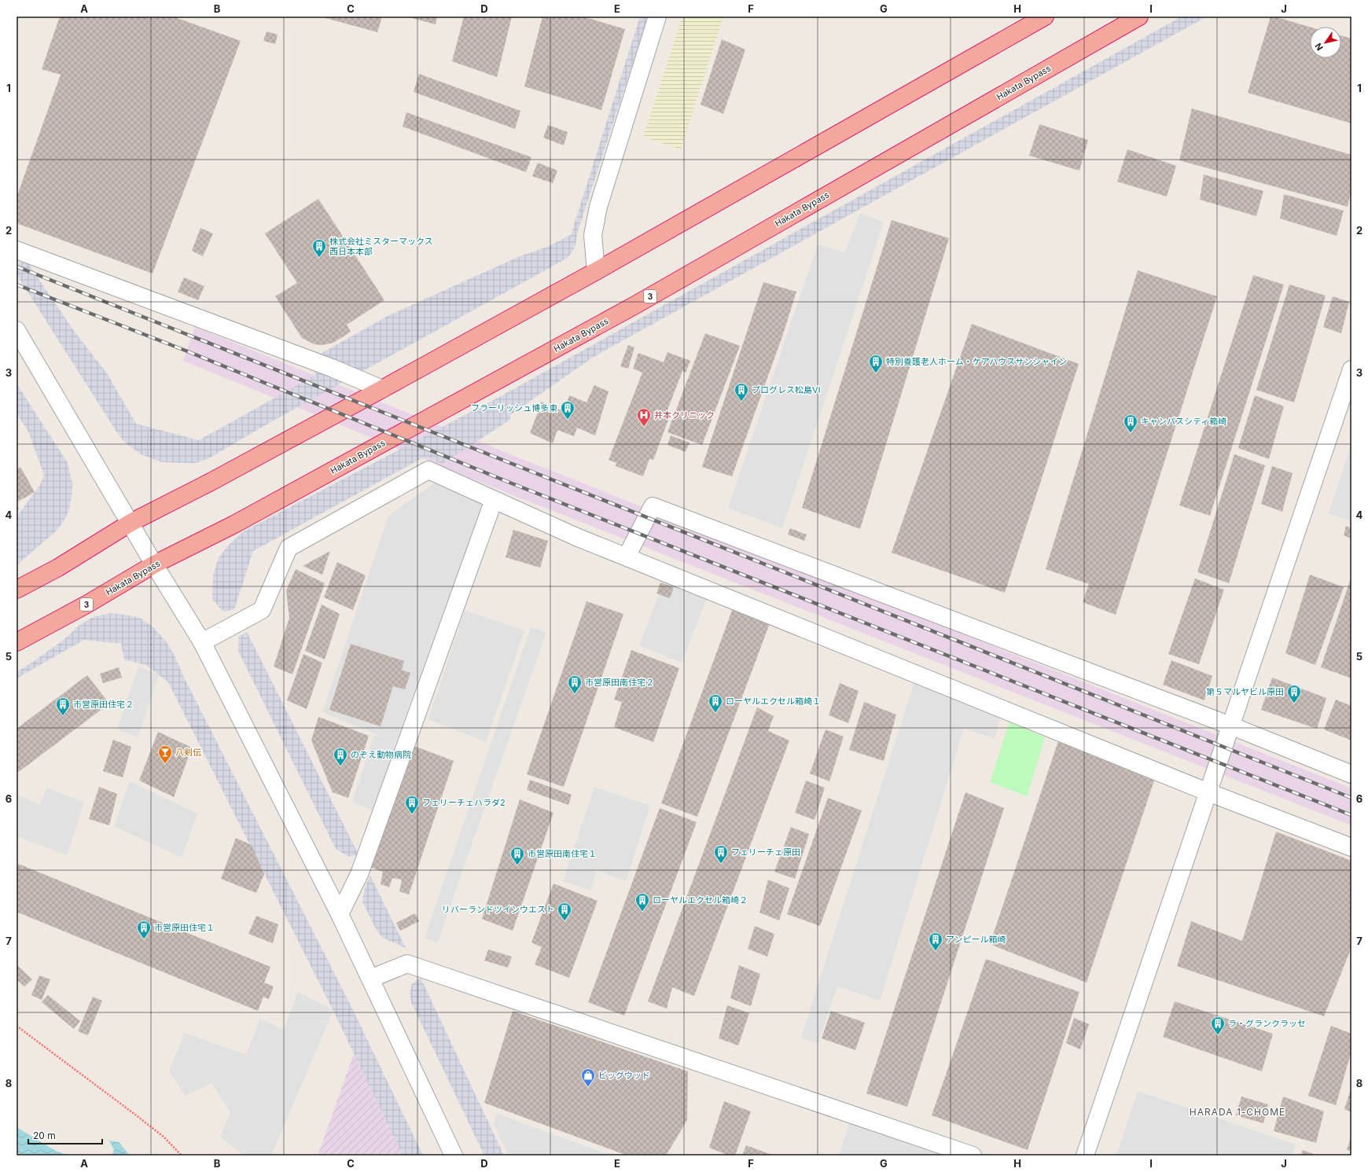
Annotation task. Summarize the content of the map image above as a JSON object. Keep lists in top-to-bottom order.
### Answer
{
  "streets": {
    "highway": ["Hakata Bypass", "3"]
  },
  "districts": ["HARADA 1-CHOME"],
  "places": {
    "building": [
      "株式会社ミスターマックス 西日本本部",
      "特別養護老人ホーム・ケアハウスサンシャイン",
      "プログレス松島Ⅵ",
      "フラーリッシュ博多東",
      "キャンパスシティ箱崎",
      "市営原田南住宅２",
      "第５マルヤビル原田",
      "ローヤルエクセル箱崎１",
      "市営原田住宅２",
      "のぞえ動物病院",
      "フェリーチェハラダ2",
      "フェリーチェ原田",
      "市営原田南住宅１",
      "ローヤルエクセル箱崎２",
      "リバーランドツインウエスト",
      "市営原田住宅１",
      "アンピール箱崎",
      "ラ・グランクラッセ"
    ],
    "hospital": ["井本クリニック"],
    "bar": ["八剣伝"],
    "shop": ["ビッグウッド"]
  },
  "scale_bar": "20 m",
  "north": "bottom left",
  "grid": {
    "columns": [
      "A",
      "B",
      "C",
      "D",
      "E",
      "F",
      "G",
      "H",
      "I",
      "J"
    ],
    "rows": [
      "1",
      "2",
      "3",
      "4",
      "5",
      "6",
      "7",
      "8"
    ]
  }
}
